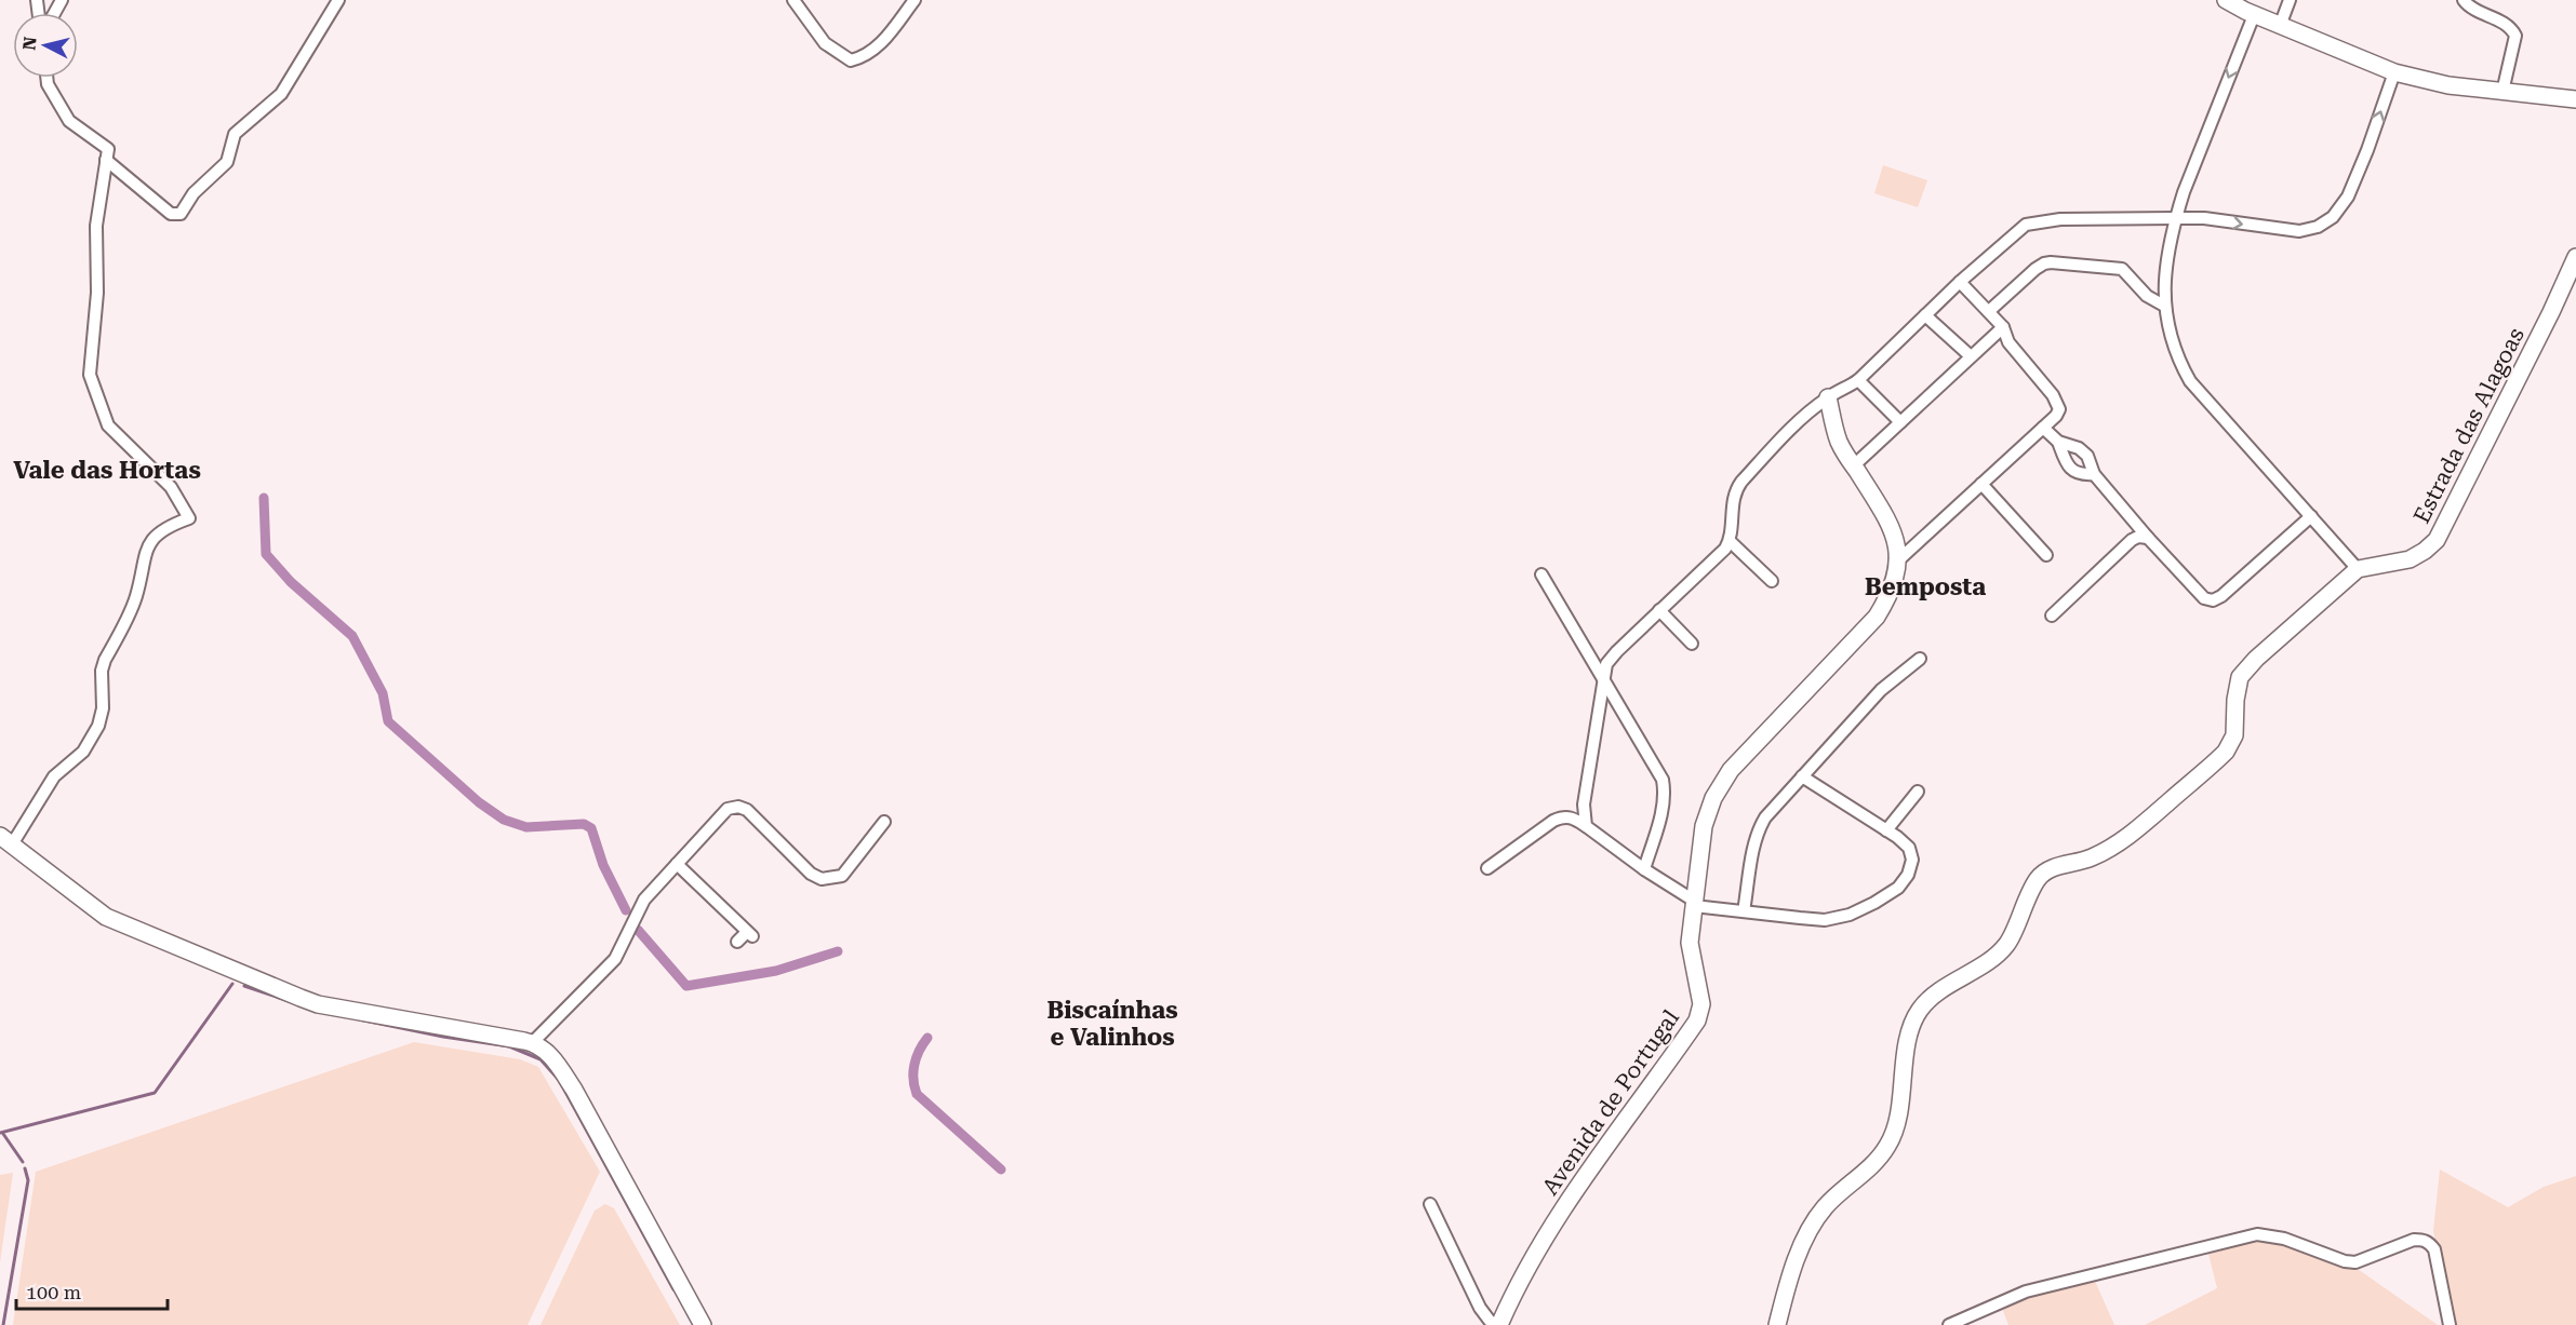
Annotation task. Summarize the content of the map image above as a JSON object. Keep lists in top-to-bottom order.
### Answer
{
  "streets": {
    "street": ["Estrada das Alagoas", "Avenida de Portugal"]
  },
  "districts": ["Vale das Hortas", "Bemposta", "Biscaínhas e Valinhos"],
  "scale_bar": "100 m",
  "north": "left"
}
